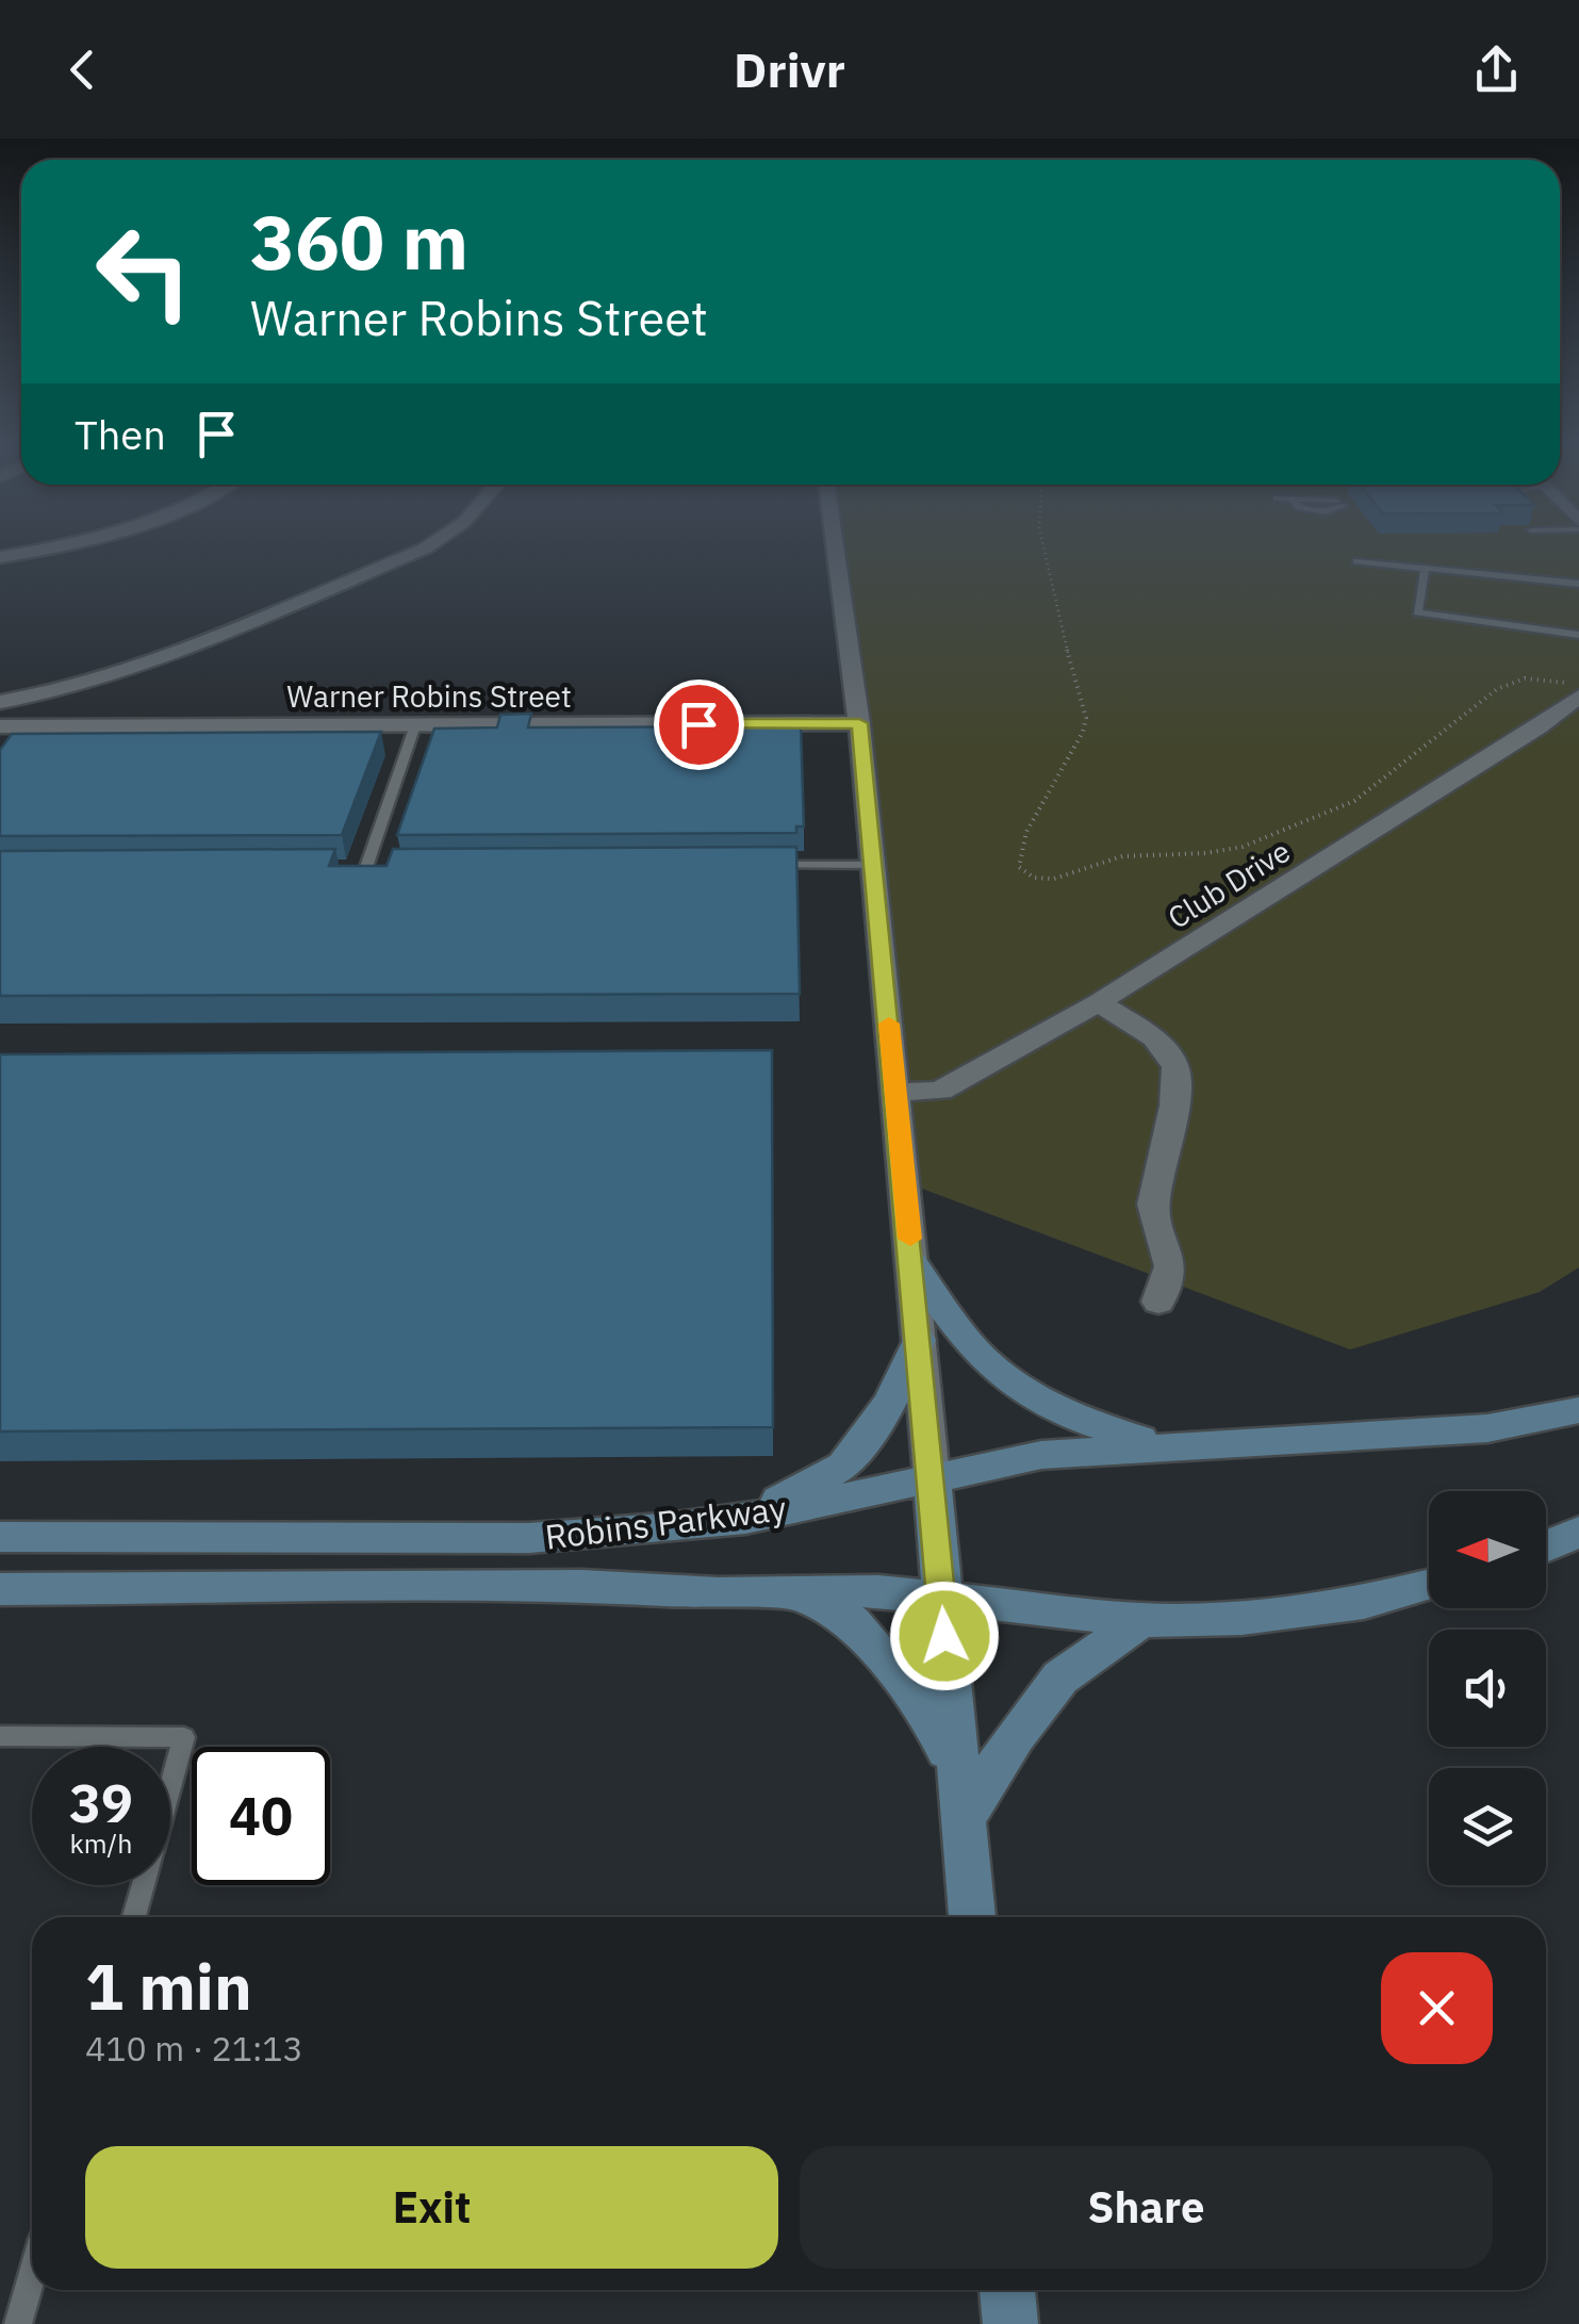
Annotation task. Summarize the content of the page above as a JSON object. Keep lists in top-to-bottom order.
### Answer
{
  "streets": {
    "street": ["Warner Robins Street", "Club Drive", "Robins Parkway"]
  },
  "north": "left",
  "page": {
    "header": "Drivr",
    "turn": ["360 m", "Warner Robins Street"],
    "then": "Then",
    "speed": "39 km/h",
    "limit": "40",
    "heading": ["1 min", "410 m · 21:13"],
    "buttons": ["Exit", "Share"]
  }
}
